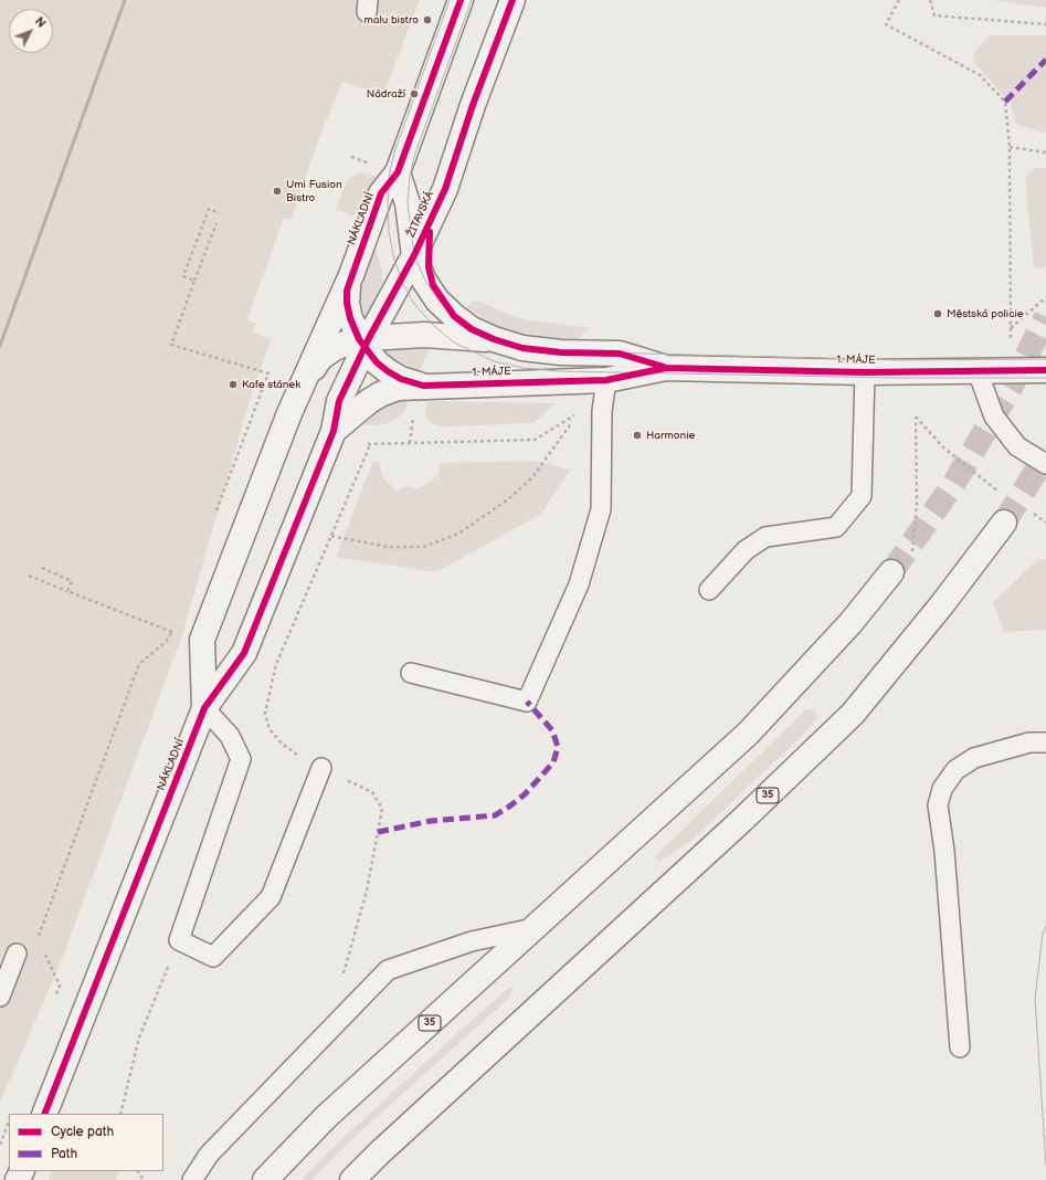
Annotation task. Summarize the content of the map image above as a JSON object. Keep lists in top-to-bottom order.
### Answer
{
  "streets": {
    "main road": [
      "ŽITAVSKÁ",
      "NÁKLADNÍ",
      "1. MÁJE",
      "35"
    ]
  },
  "crossings": [
    ["ŽITAVSKÁ", "NÁKLADNÍ"],
    ["ŽITAVSKÁ", "1. MÁJE"],
    ["NÁKLADNÍ", "1. MÁJE"]
  ],
  "places": [
    "malu bistro",
    "Nádraží",
    "Umi Fusion Bistro",
    "Městská policie",
    "Kafe stánek",
    "Harmonie"
  ],
  "legend": ["Cycle path", "Path"],
  "north": "top right"
}
